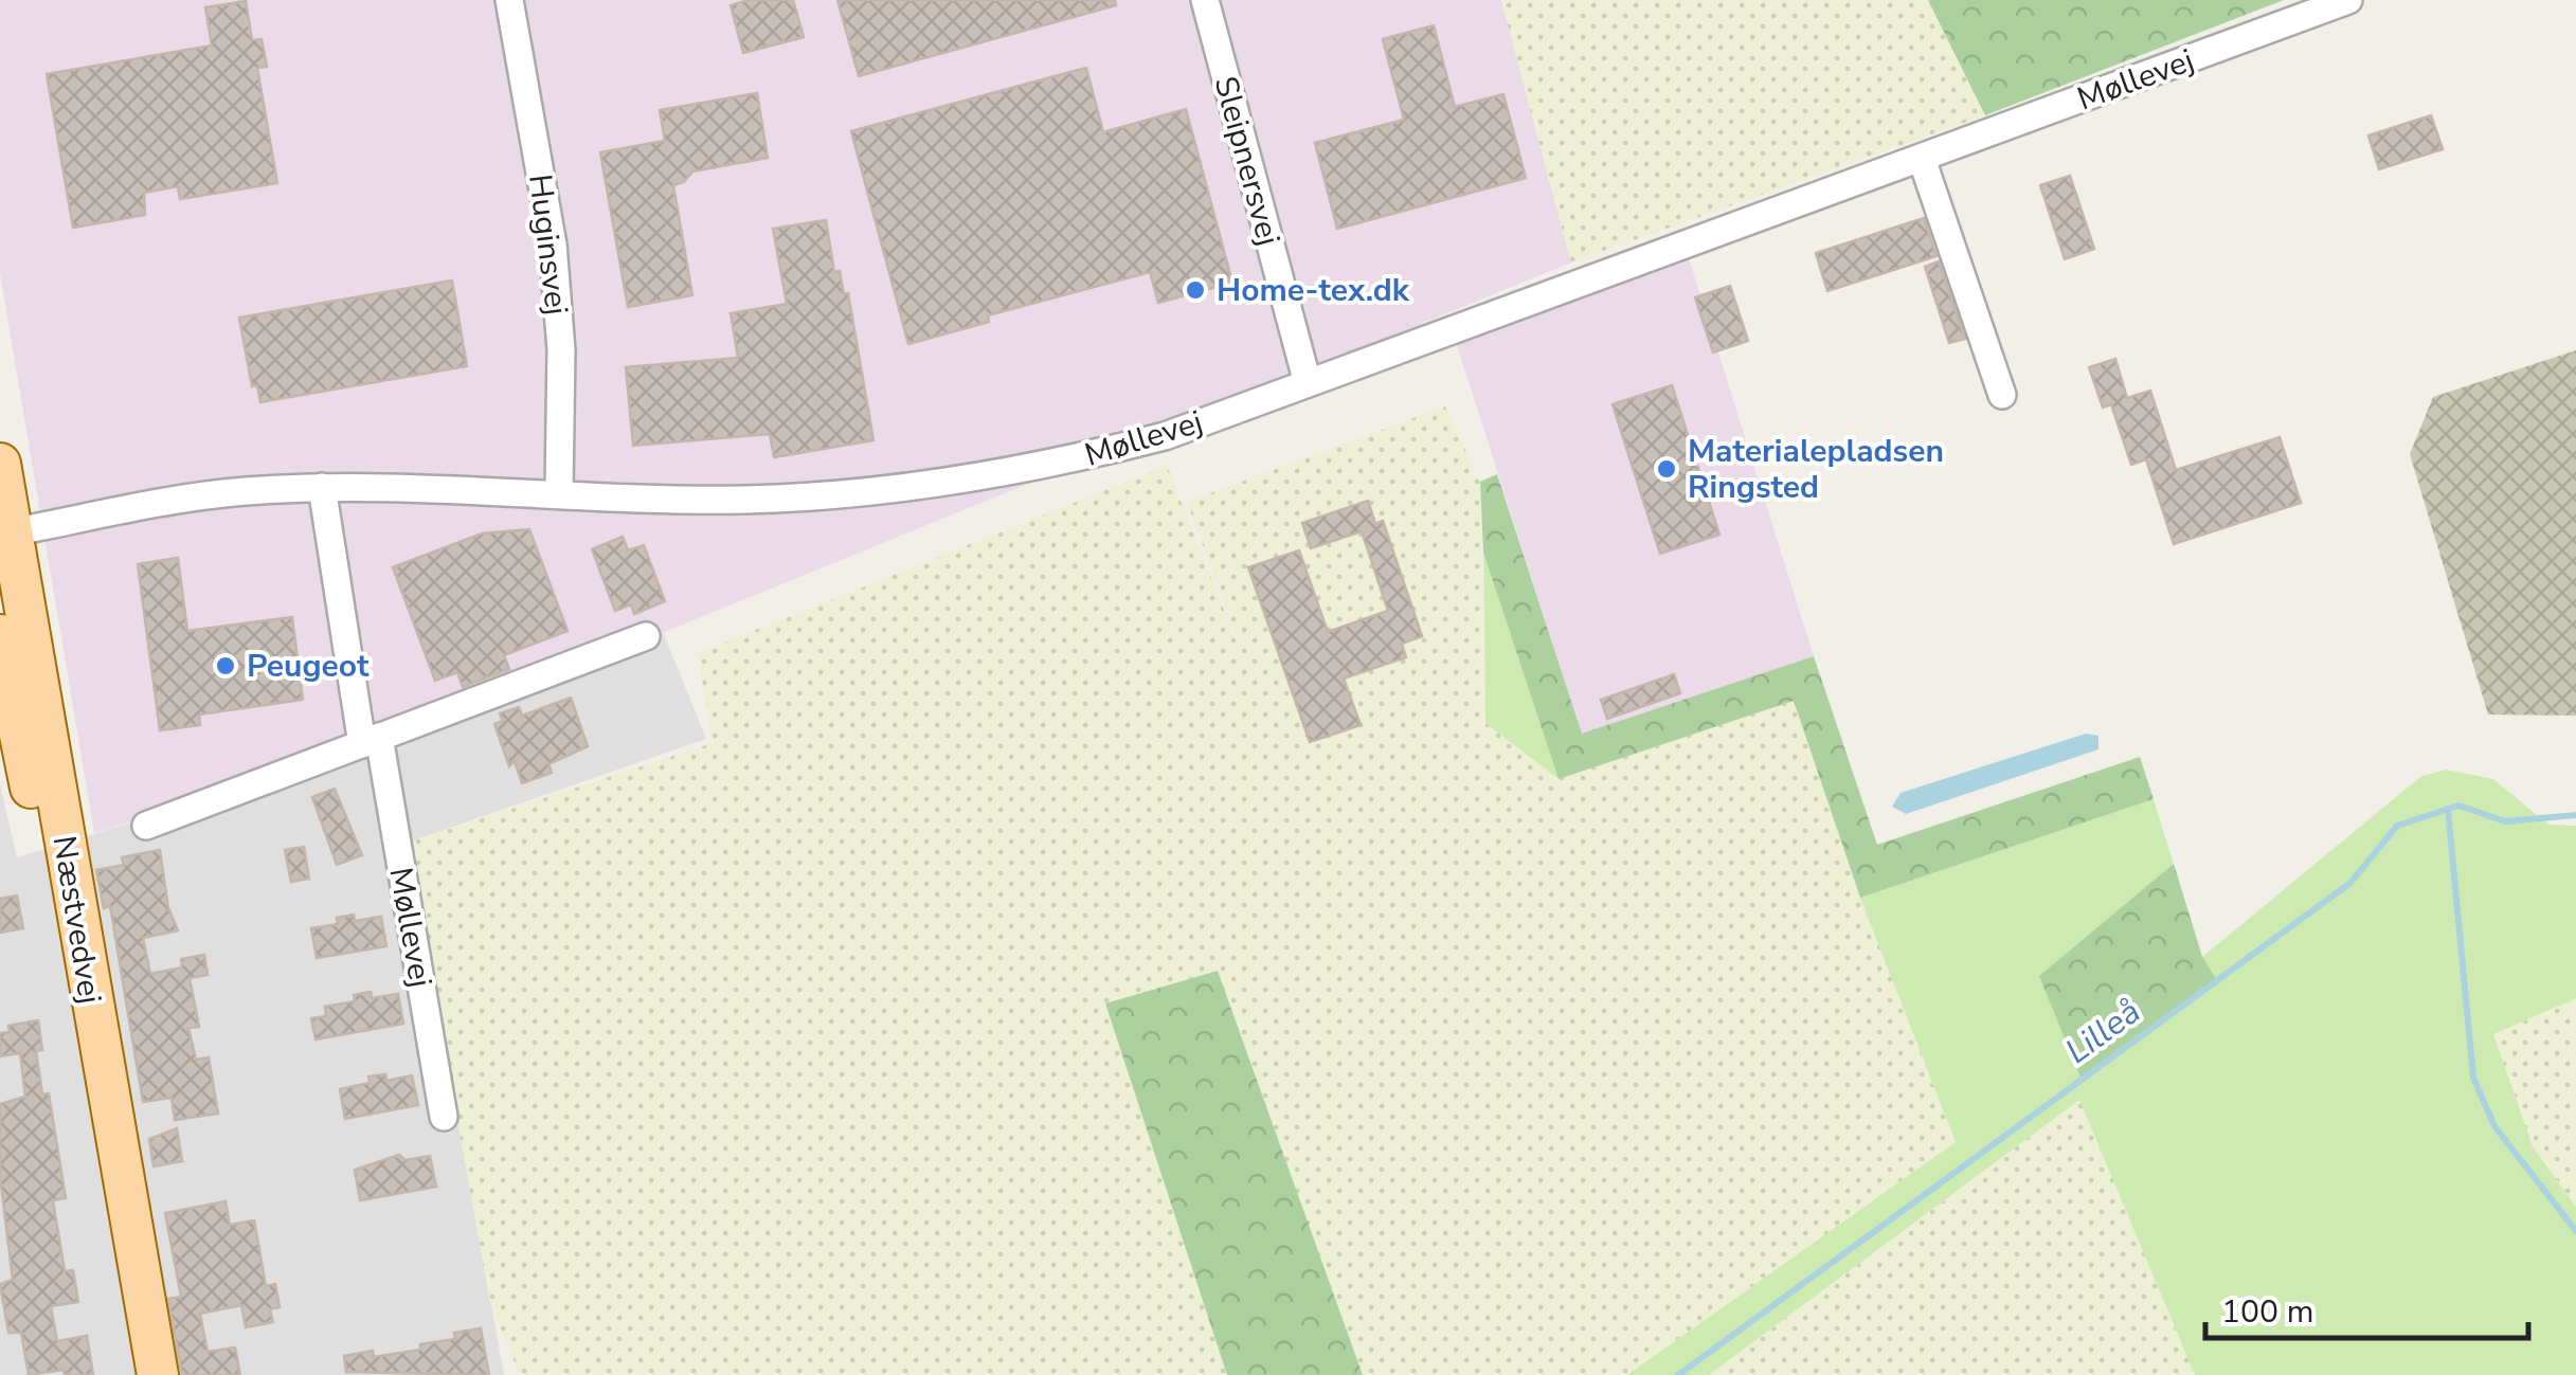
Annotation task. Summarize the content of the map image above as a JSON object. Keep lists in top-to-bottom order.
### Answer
{
  "streets": {
    "main road": ["Næstvedvej"],
    "street": ["Møllevej", "Sleipnersvej", "Huginsvej"]
  },
  "crossings": [
    ["Møllevej", "Sleipnersvej"],
    ["Møllevej", "Huginsvej"],
    ["Møllevej", "Næstvedvej"]
  ],
  "water": ["Lilleå"],
  "places": ["Home-tex.dk", "Materialepladsen Ringsted", "Peugeot"],
  "scale_bar": "100 m"
}
